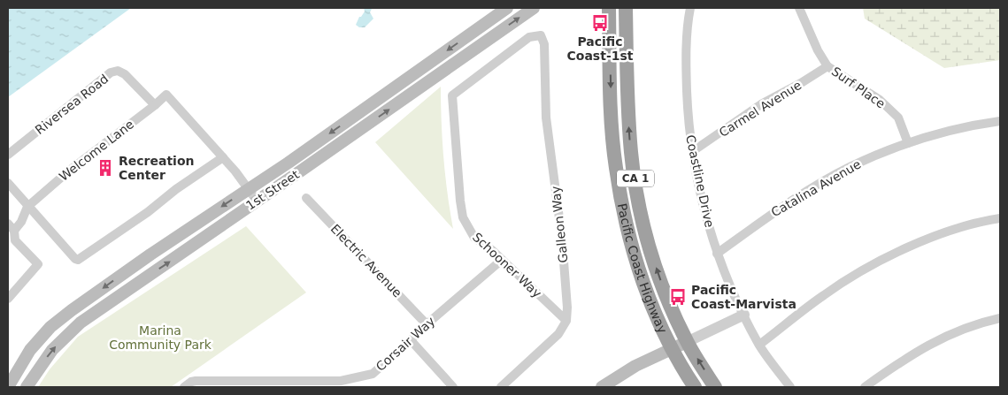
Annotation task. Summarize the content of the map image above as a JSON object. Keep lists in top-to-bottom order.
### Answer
{
  "streets": {
    "highway": ["CA 1", "Pacific Coast Highway"],
    "main road": ["1st Street"],
    "street": [
      "Surf Place",
      "Riversea Road",
      "Carmel Avenue",
      "Welcome Lane",
      "Coastline Drive",
      "Catalina Avenue",
      "Galleon Way",
      "Electric Avenue",
      "Schooner Way",
      "Corsair Way"
    ]
  },
  "crossings": [
    ["Surf Place", "Carmel Avenue"],
    ["Surf Place", "Catalina Avenue"],
    ["Riversea Road", "Welcome Lane"],
    ["Carmel Avenue", "Coastline Drive"],
    ["Coastline Drive", "Catalina Avenue"],
    ["Galleon Way", "Schooner Way"],
    ["Electric Avenue", "Corsair Way"],
    ["Schooner Way", "Corsair Way"]
  ],
  "parks": ["Marina Community Park"],
  "places": {
    "bus stop": ["Pacific Coast-1st", "Pacific Coast-Marvista"],
    "building": ["Recreation Center"]
  }
}
